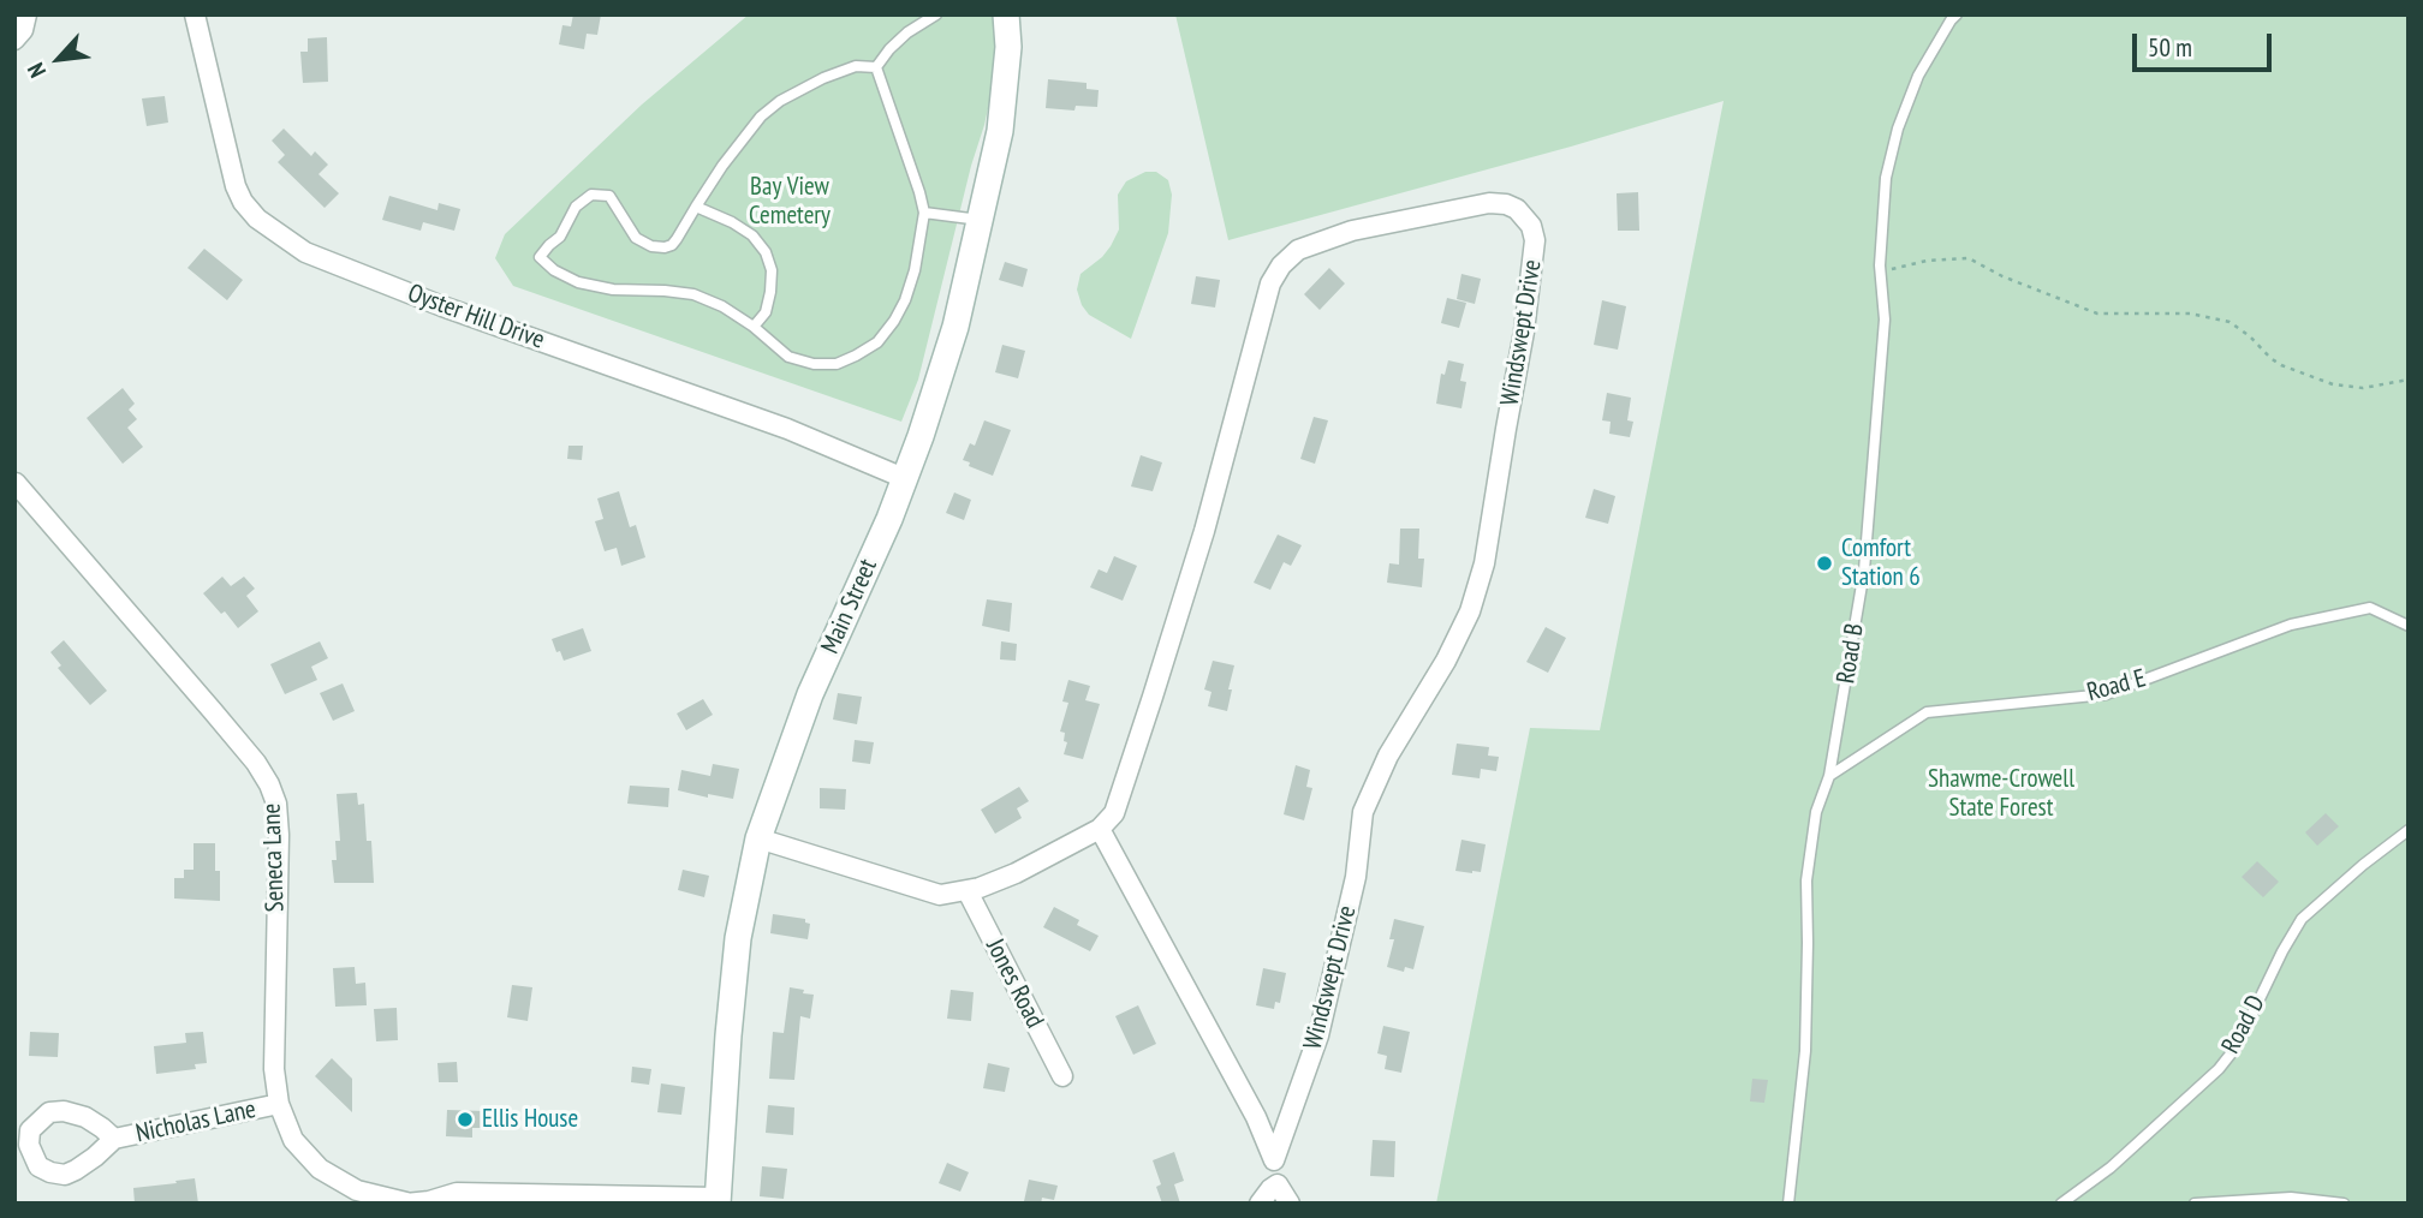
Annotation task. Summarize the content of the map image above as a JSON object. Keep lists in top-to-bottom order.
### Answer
{
  "streets": {
    "main road": ["Main Street"],
    "street": [
      "Oyster Hill Drive",
      "Windswept Drive",
      "Seneca Lane",
      "Jones Road",
      "Nicholas Lane"
    ],
    "lane": ["Road B", "Road E", "Road D"]
  },
  "crossings": [
    ["Oyster Hill Drive", "Main Street"],
    ["Road B", "Road E"],
    ["Seneca Lane", "Nicholas Lane"]
  ],
  "parks": ["Bay View Cemetery", "Shawme-Crowell State Forest"],
  "places": ["Comfort Station 6", "Ellis House"],
  "scale_bar": "50 m",
  "north": "bottom left"
}
